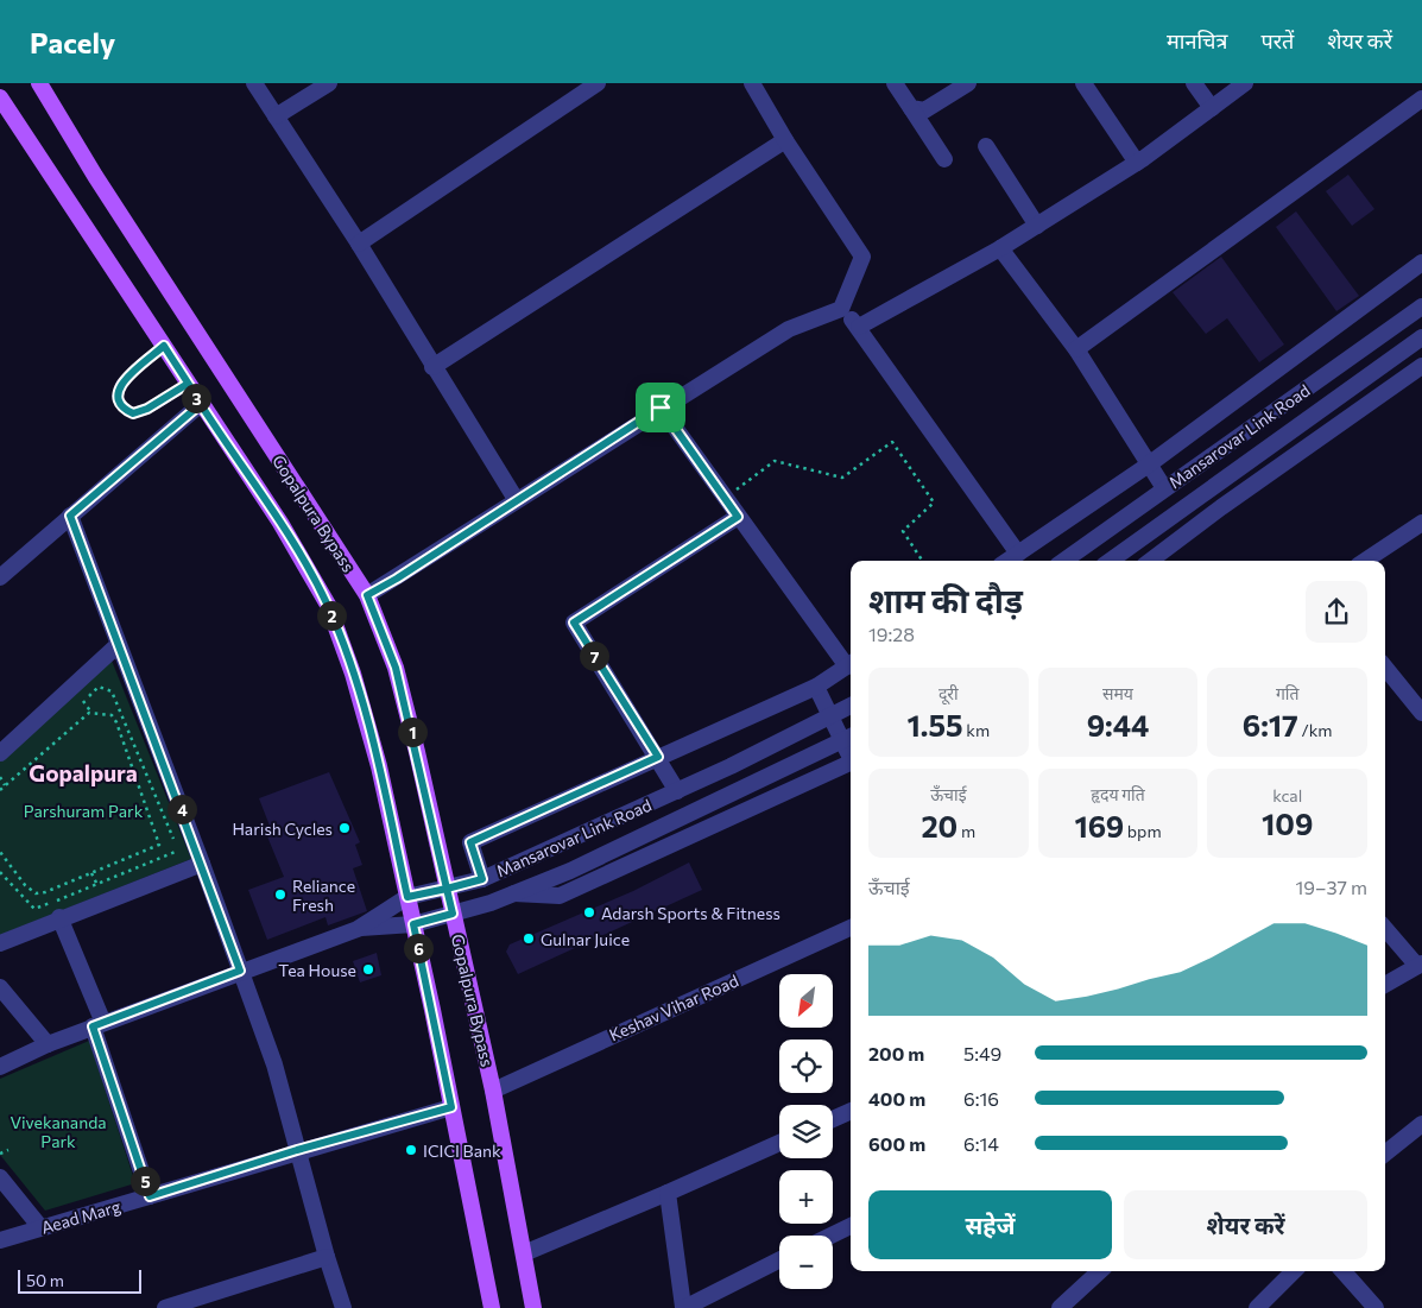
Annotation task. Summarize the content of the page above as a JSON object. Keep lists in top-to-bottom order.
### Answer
{
  "streets": {
    "main road": ["Gopalpura Bypass"],
    "street": ["Mansarovar Link Road", "Keshav Vihar Road", "Aead Marg"]
  },
  "crossings": [
    ["Mansarovar Link Road", "Gopalpura Bypass"],
    ["Gopalpura Bypass", "Keshav Vihar Road"],
    ["Gopalpura Bypass", "Aead Marg"]
  ],
  "districts": ["Gopalpura"],
  "parks": ["Parshuram Park", "Vivekananda Park"],
  "places": [
    "Harish Cycles",
    "Reliance Fresh",
    "Adarsh Sports & Fitness",
    "Gulnar Juice",
    "Tea House",
    "ICICI Bank"
  ],
  "scale_bar": "50 m",
  "north": "bottom left",
  "page": {
    "header": "Pacely",
    "nav": ["मानचित्र", "परतें", "शेयर करें"],
    "pins": [
      "3",
      "2",
      "7",
      "1",
      "4",
      "6",
      "5"
    ],
    "heading": ["शाम की दौड़", "19:28"],
    "stats": [
      ["दूरी", "1.55 km"],
      ["समय", "9:44"],
      ["गति", "6:17 /km"],
      ["ऊँचाई", "20 m"],
      ["हृदय गति", "169 bpm"],
      ["kcal", "109"]
    ],
    "chart": ["ऊँचाई", "19–37 m"],
    "map_buttons": ["+", "−"],
    "list": [
      {
        "name": "200 m",
        "note": "5:49"
      },
      {
        "name": "400 m",
        "note": "6:16"
      },
      {
        "name": "600 m",
        "note": "6:14"
      }
    ],
    "buttons": ["सहेजें", "शेयर करें"],
    "scale": "50 m"
  }
}
